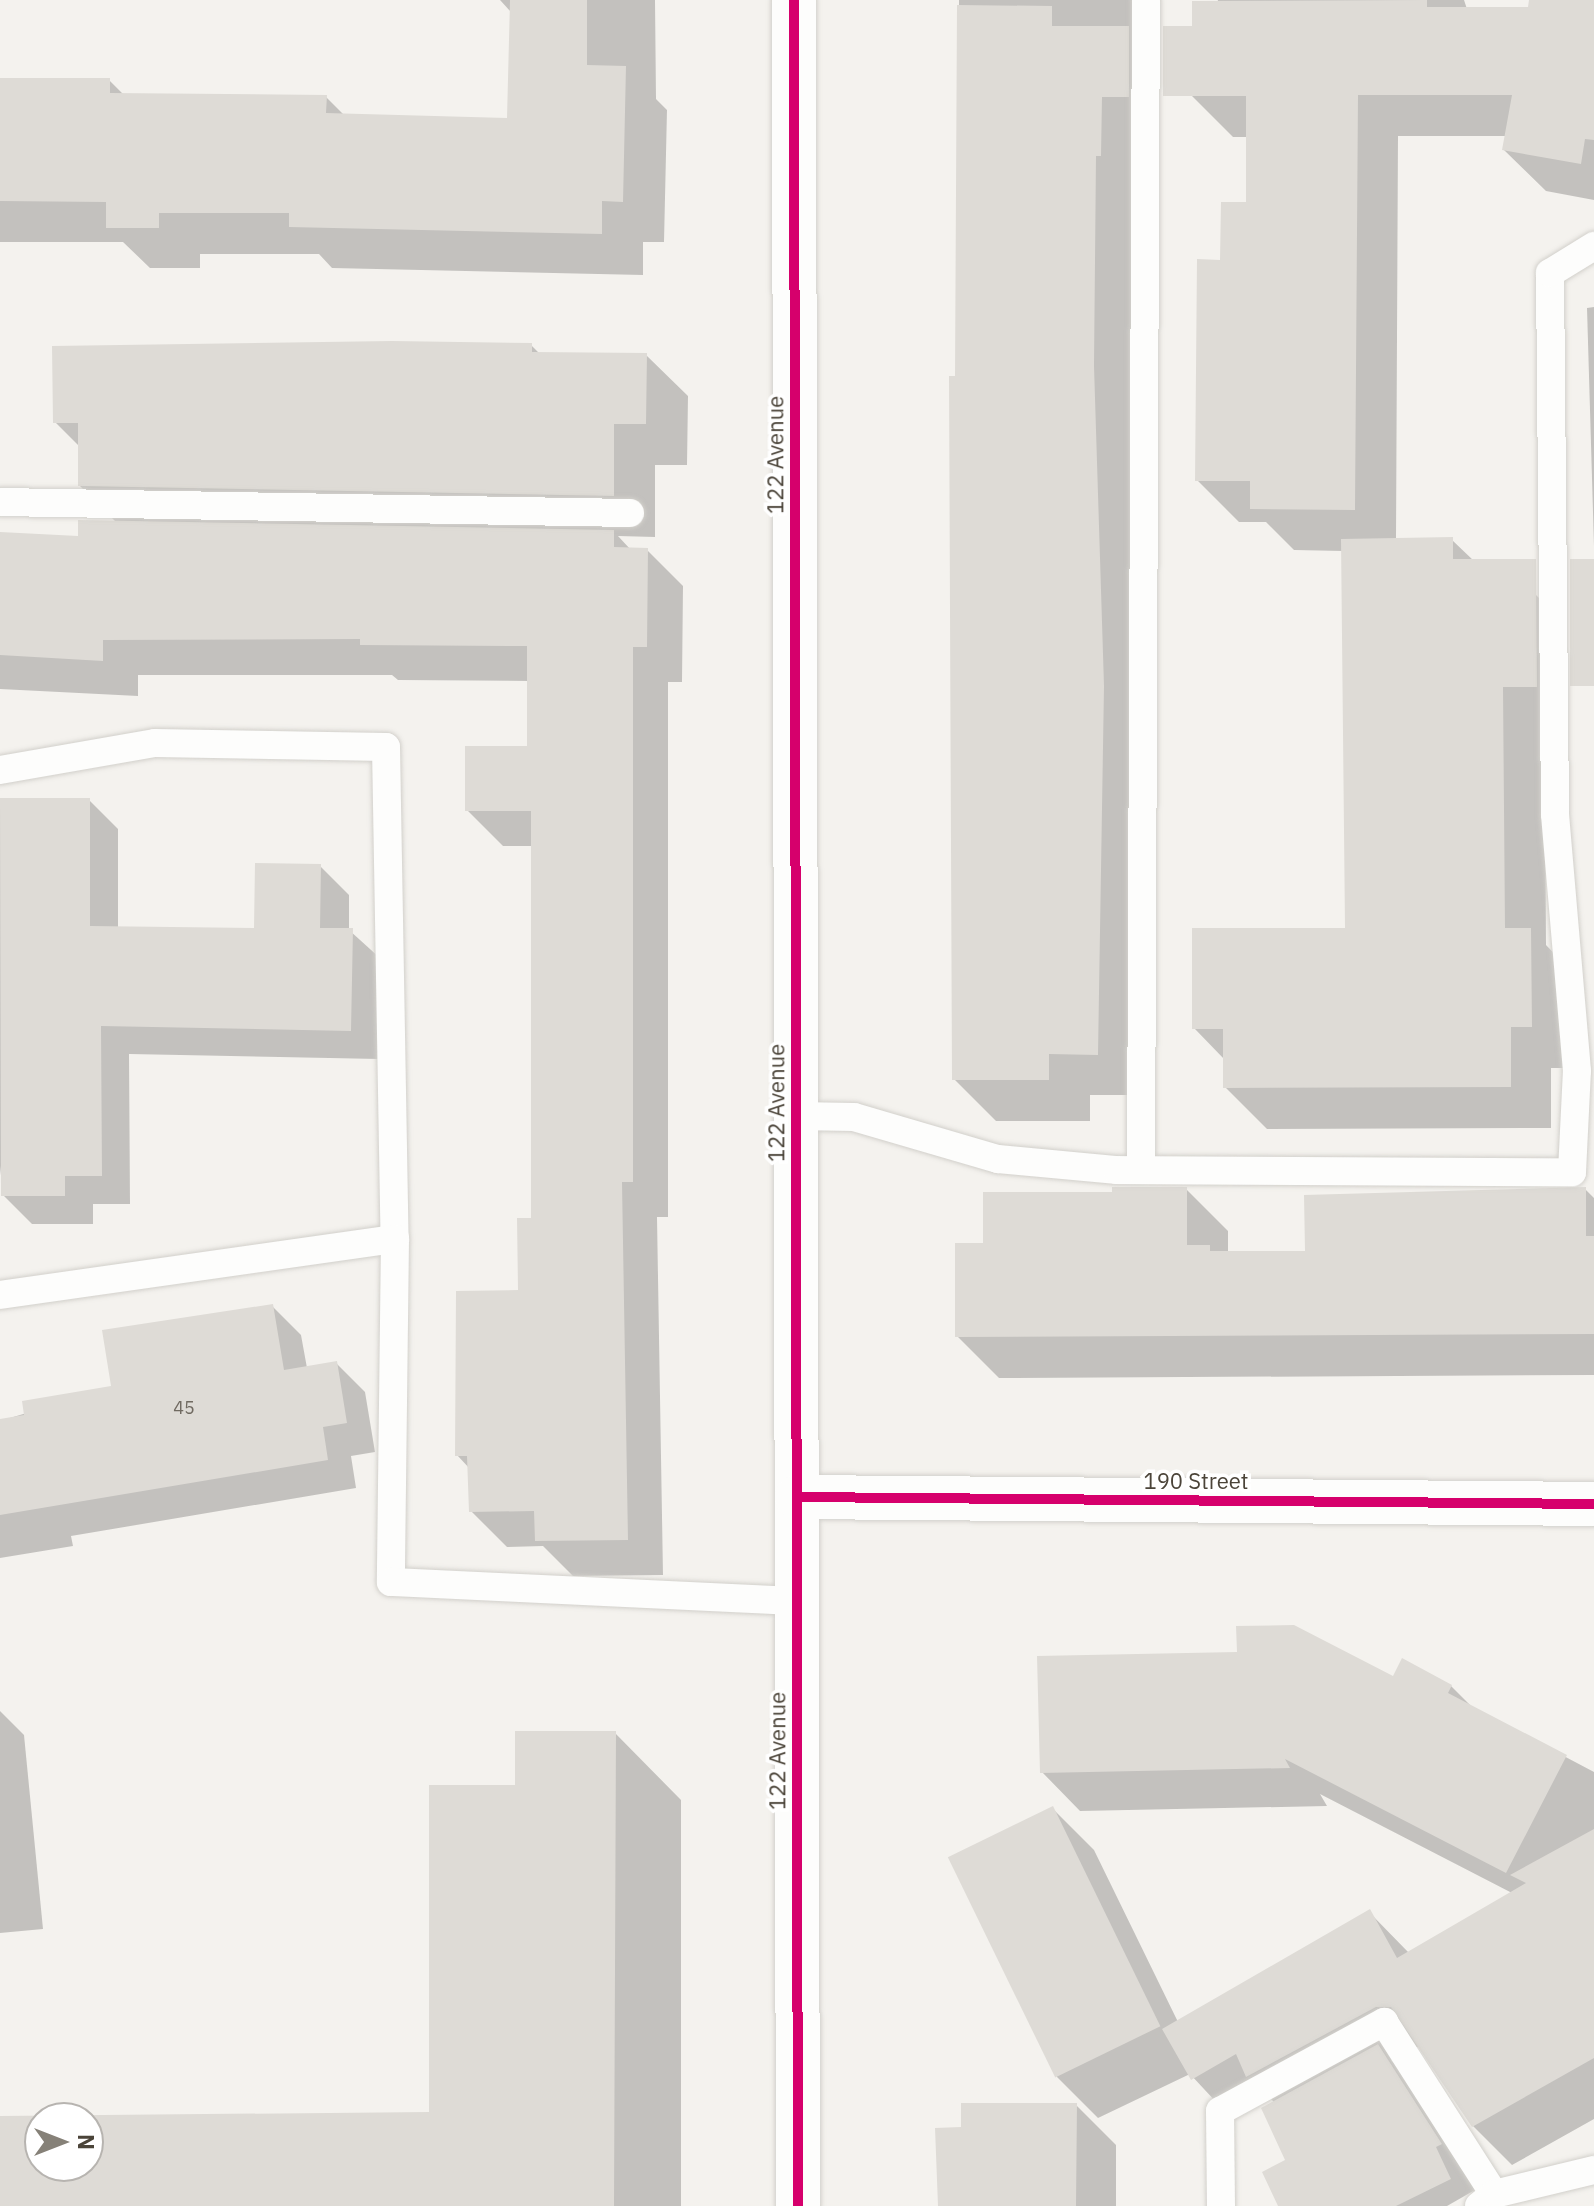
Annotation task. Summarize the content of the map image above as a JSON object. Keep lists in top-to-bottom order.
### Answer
{
  "streets": {
    "street": ["122 Avenue", "190 Street"]
  },
  "crossings": [
    ["122 Avenue", "190 Street"]
  ],
  "house_numbers": ["45"],
  "north": "right"
}
